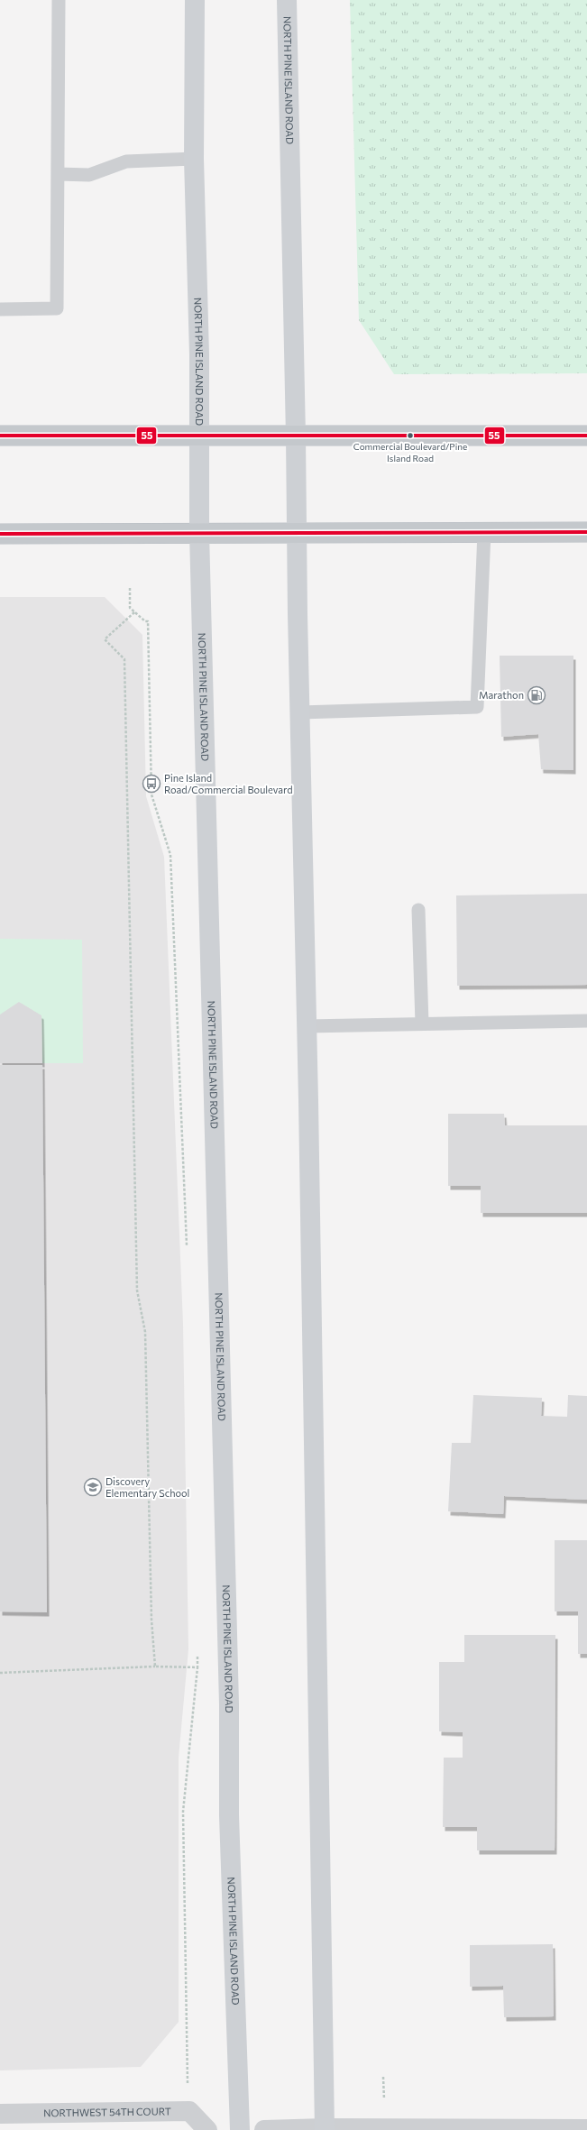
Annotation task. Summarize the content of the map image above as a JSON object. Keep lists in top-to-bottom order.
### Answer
{
  "streets": {
    "main road": ["NORTH PINE ISLAND ROAD"],
    "street": ["NORTHWEST 54TH COURT"]
  },
  "places": {
    "other": ["Commercial Boulevard/Pine Island Road"],
    "fuel station": ["Marathon"],
    "bus stop": ["Pine Island Road/Commercial Boulevard"],
    "school or university": ["Discovery Elementary School"]
  },
  "lines": ["transit line 55"]
}
